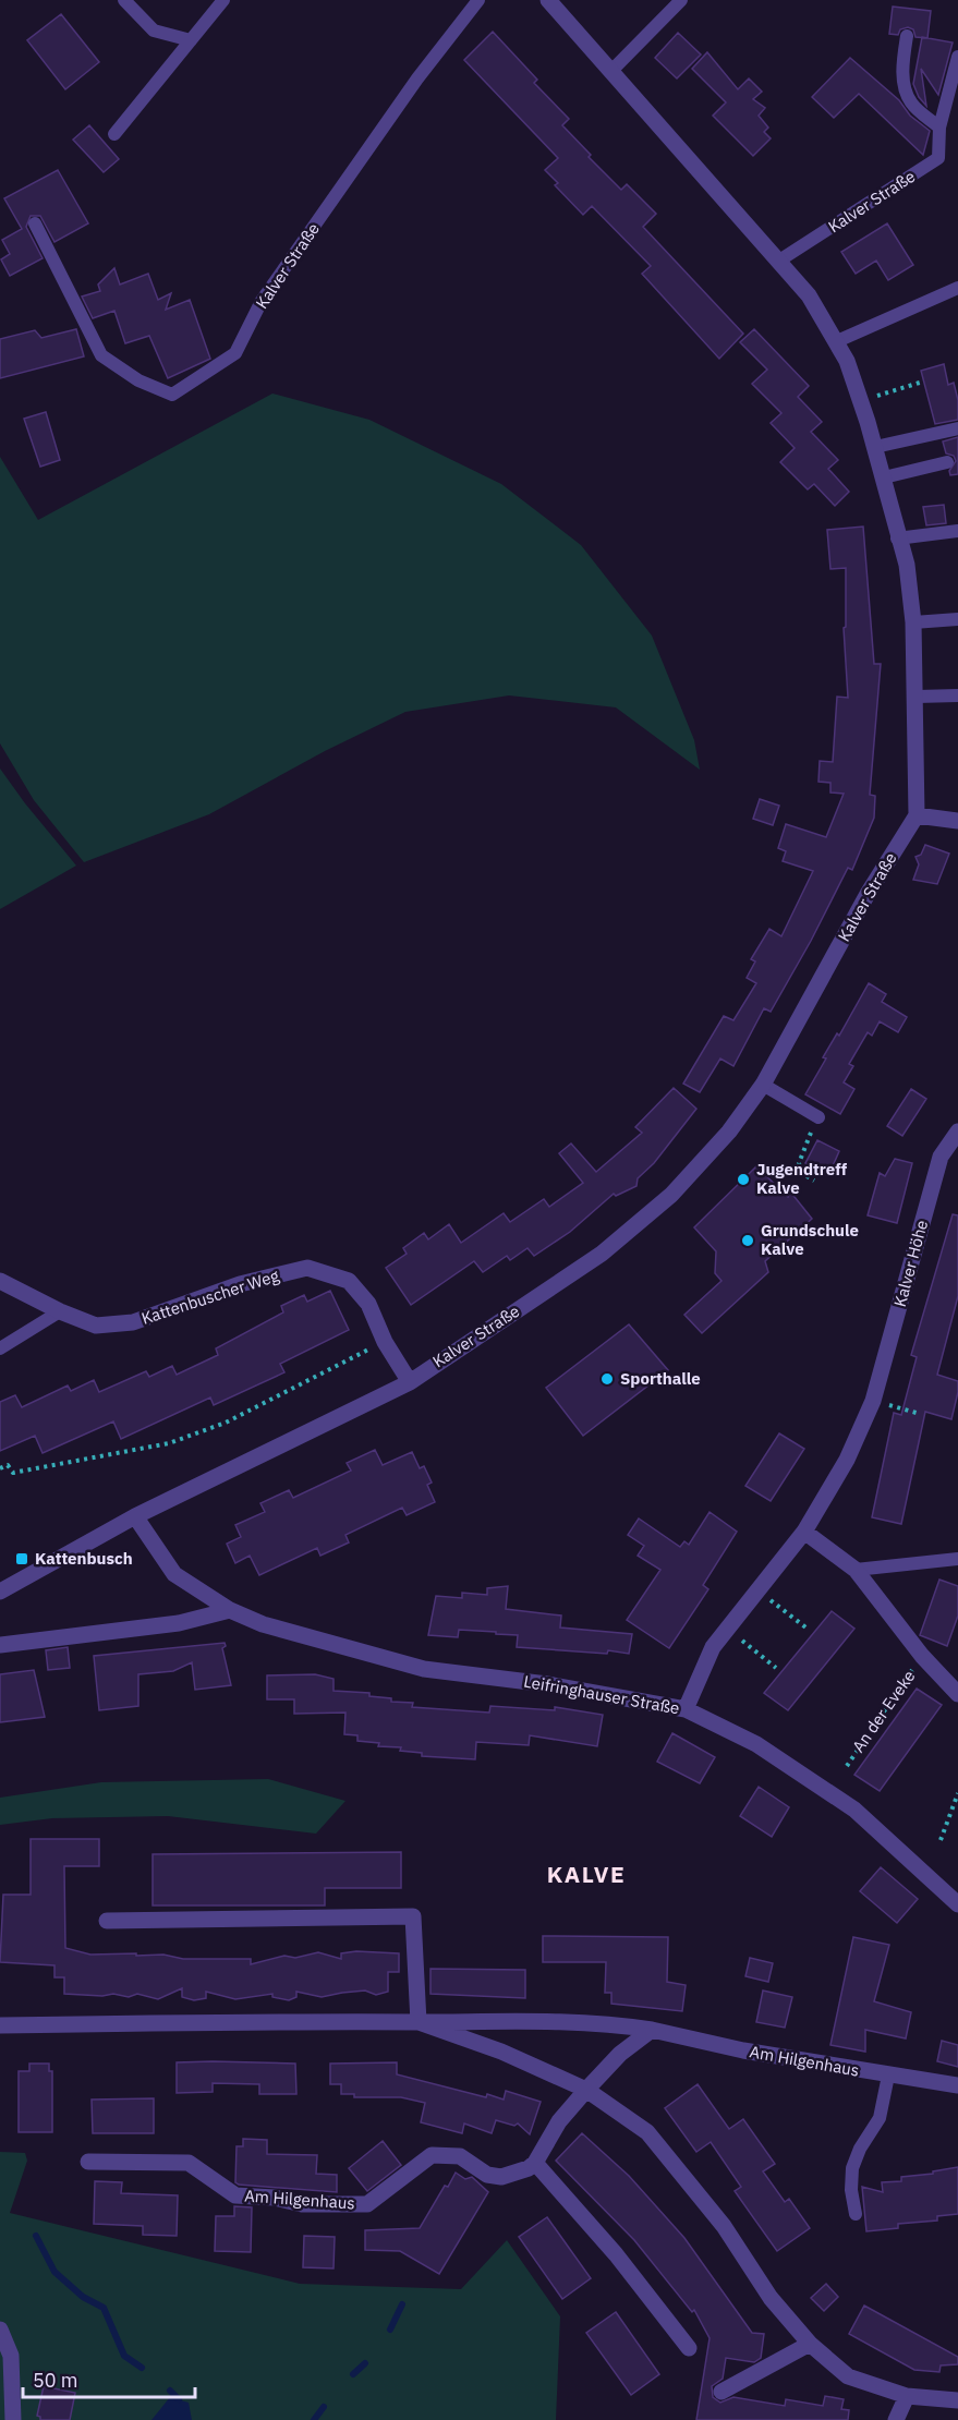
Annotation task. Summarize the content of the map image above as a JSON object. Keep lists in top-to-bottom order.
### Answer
{
  "streets": {
    "street": [
      "Kalver Straße",
      "Kalver Höhe",
      "Kattenbuscher Weg",
      "Leifringhauser Straße",
      "An der Eveke",
      "Am Hilgenhaus"
    ]
  },
  "crossings": [
    ["Kalver Straße", "Kattenbuscher Weg"],
    ["Kalver Straße", "Leifringhauser Straße"],
    ["Kalver Höhe", "Leifringhauser Straße"],
    ["Kalver Höhe", "An der Eveke"]
  ],
  "districts": ["KALVE"],
  "places": {
    "other": ["Jugendtreff Kalve", "Grundschule Kalve", "Sporthalle"],
    "transit": ["Kattenbusch"]
  },
  "scale_bar": "50 m"
}
